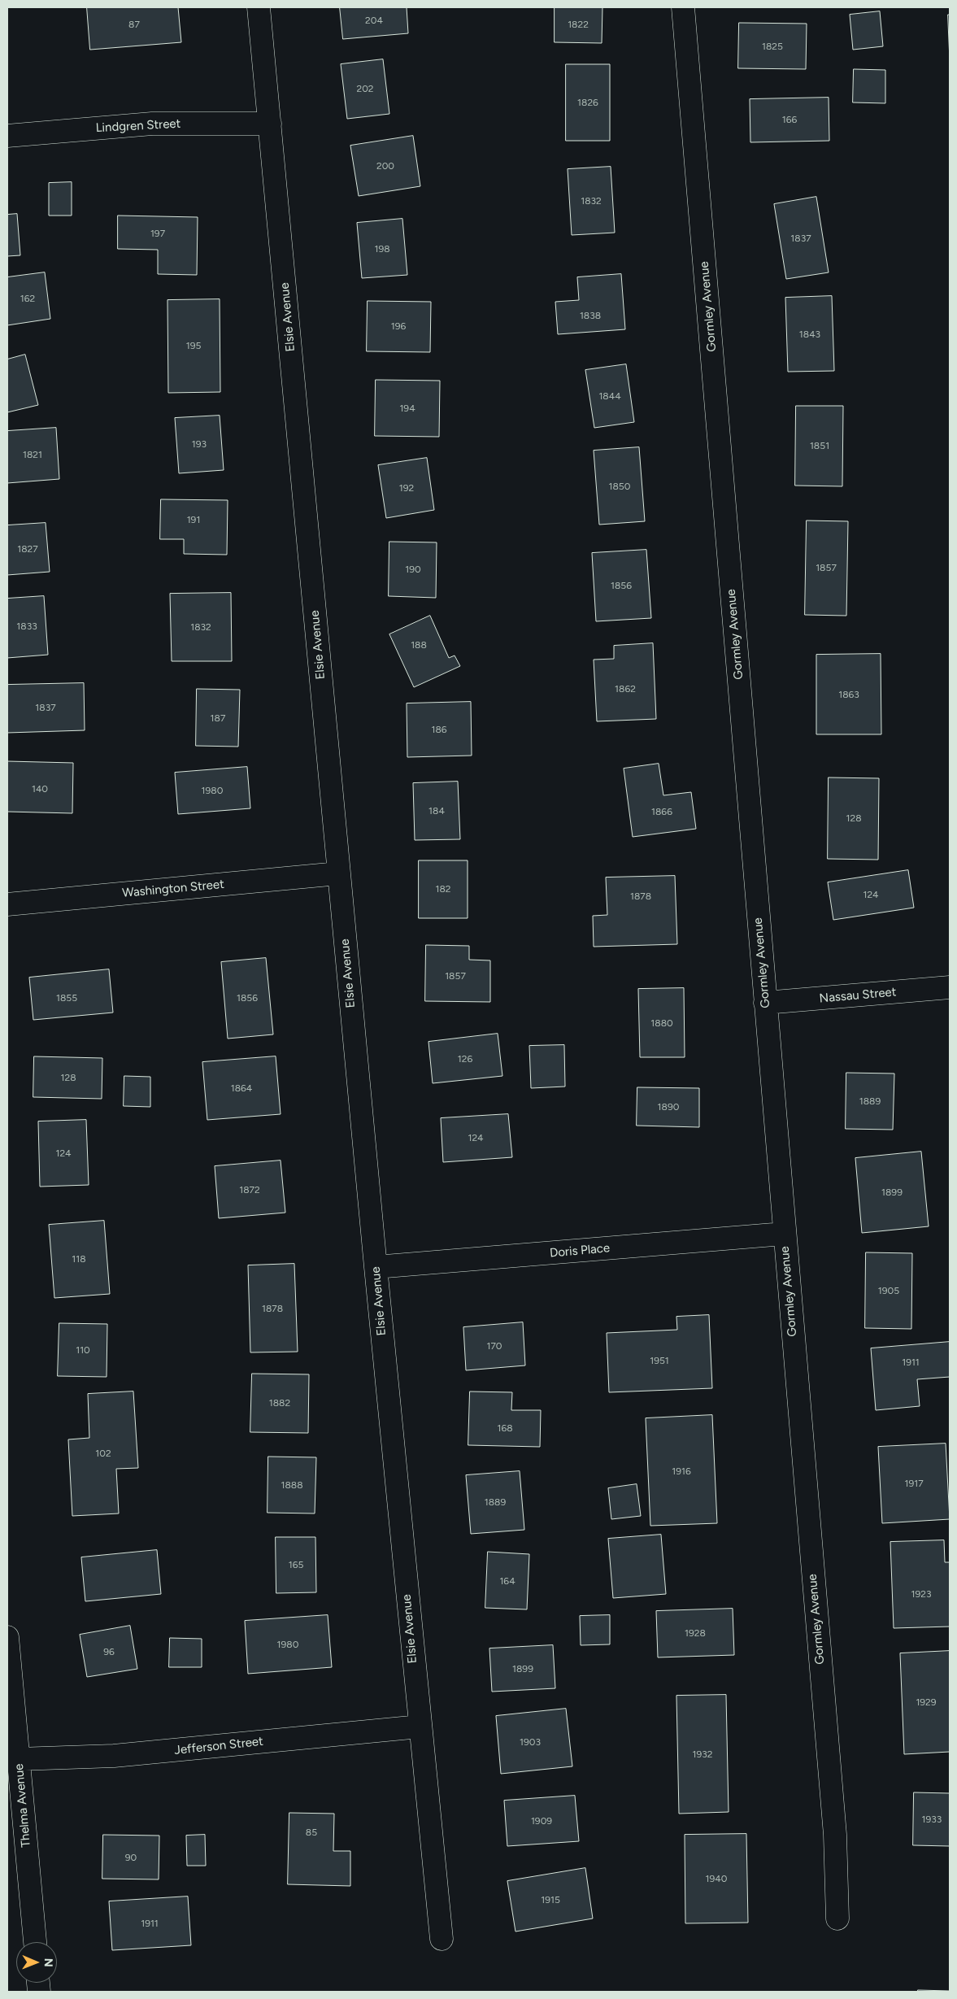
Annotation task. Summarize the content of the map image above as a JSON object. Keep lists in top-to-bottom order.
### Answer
{
  "streets": {
    "street": [
      "Lindgren Street",
      "Gormley Avenue",
      "Elsie Avenue",
      "Washington Street",
      "Nassau Street",
      "Doris Place",
      "Jefferson Street",
      "Thelma Avenue"
    ]
  },
  "crossings": [
    ["Lindgren Street", "Elsie Avenue"],
    ["Gormley Avenue", "Nassau Street"],
    ["Gormley Avenue", "Doris Place"],
    ["Elsie Avenue", "Washington Street"],
    ["Elsie Avenue", "Doris Place"],
    ["Elsie Avenue", "Jefferson Street"],
    ["Jefferson Street", "Thelma Avenue"]
  ],
  "house_numbers": [
    "204",
    "87",
    "1822",
    "1825",
    "202",
    "1826",
    "166",
    "200",
    "1832",
    "197",
    "1837",
    "198",
    "162",
    "1838",
    "196",
    "1843",
    "195",
    "1844",
    "194",
    "193",
    "1851",
    "1821",
    "1850",
    "192",
    "191",
    "1827",
    "1857",
    "190",
    "1856",
    "1833",
    "1832",
    "188",
    "1862",
    "1863",
    "1837",
    "187",
    "186",
    "140",
    "1980",
    "184",
    "1866",
    "128",
    "182",
    "124",
    "1878",
    "1857",
    "1855",
    "1856",
    "1880",
    "126",
    "128",
    "1864",
    "1889",
    "1890",
    "124",
    "124",
    "1872",
    "1899",
    "118",
    "1905",
    "1878",
    "170",
    "110",
    "1951",
    "1911",
    "1882",
    "168",
    "102",
    "1916",
    "1917",
    "1888",
    "1889",
    "165",
    "164",
    "1923",
    "1928",
    "1980",
    "96",
    "1899",
    "1929",
    "1903",
    "1932",
    "1933",
    "1909",
    "85",
    "90",
    "1940",
    "1915",
    "1911"
  ],
  "north": "right"
}
